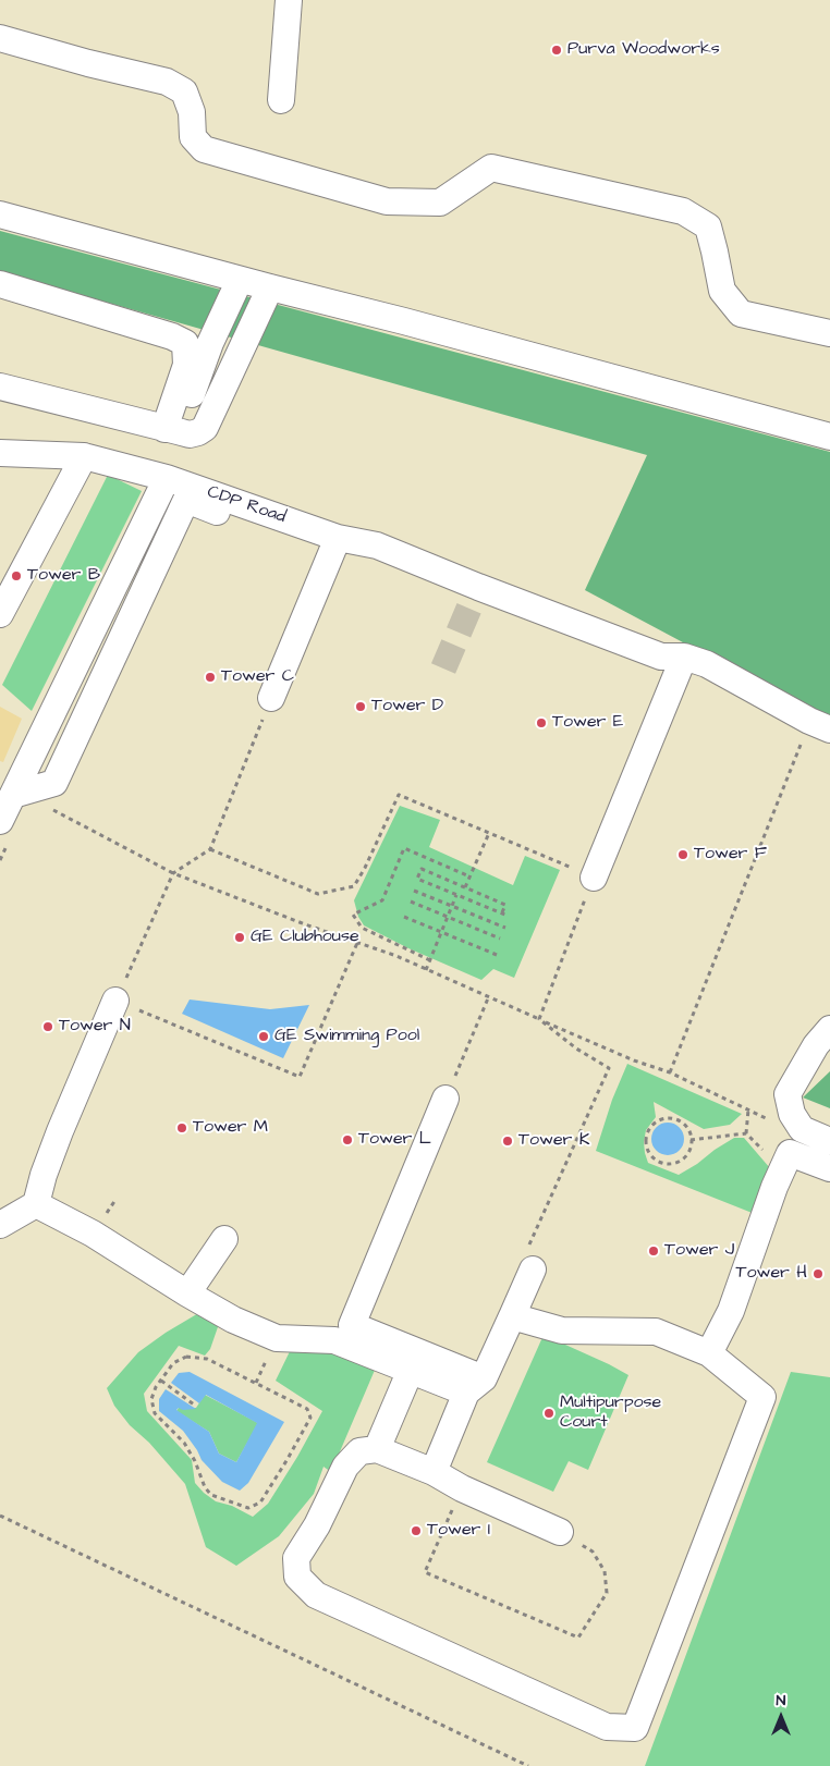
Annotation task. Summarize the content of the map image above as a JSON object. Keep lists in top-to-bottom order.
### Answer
{
  "streets": {
    "street": ["CDP Road"]
  },
  "places": [
    "Purva Woodworks",
    "Tower B",
    "Tower C",
    "Tower D",
    "Tower E",
    "Tower F",
    "GE Clubhouse",
    "Tower N",
    "GE Swimming Pool",
    "Tower M",
    "Tower L",
    "Tower K",
    "Tower J",
    "Tower H",
    "Multipurpose Court",
    "Tower I"
  ],
  "north": "top"
}
